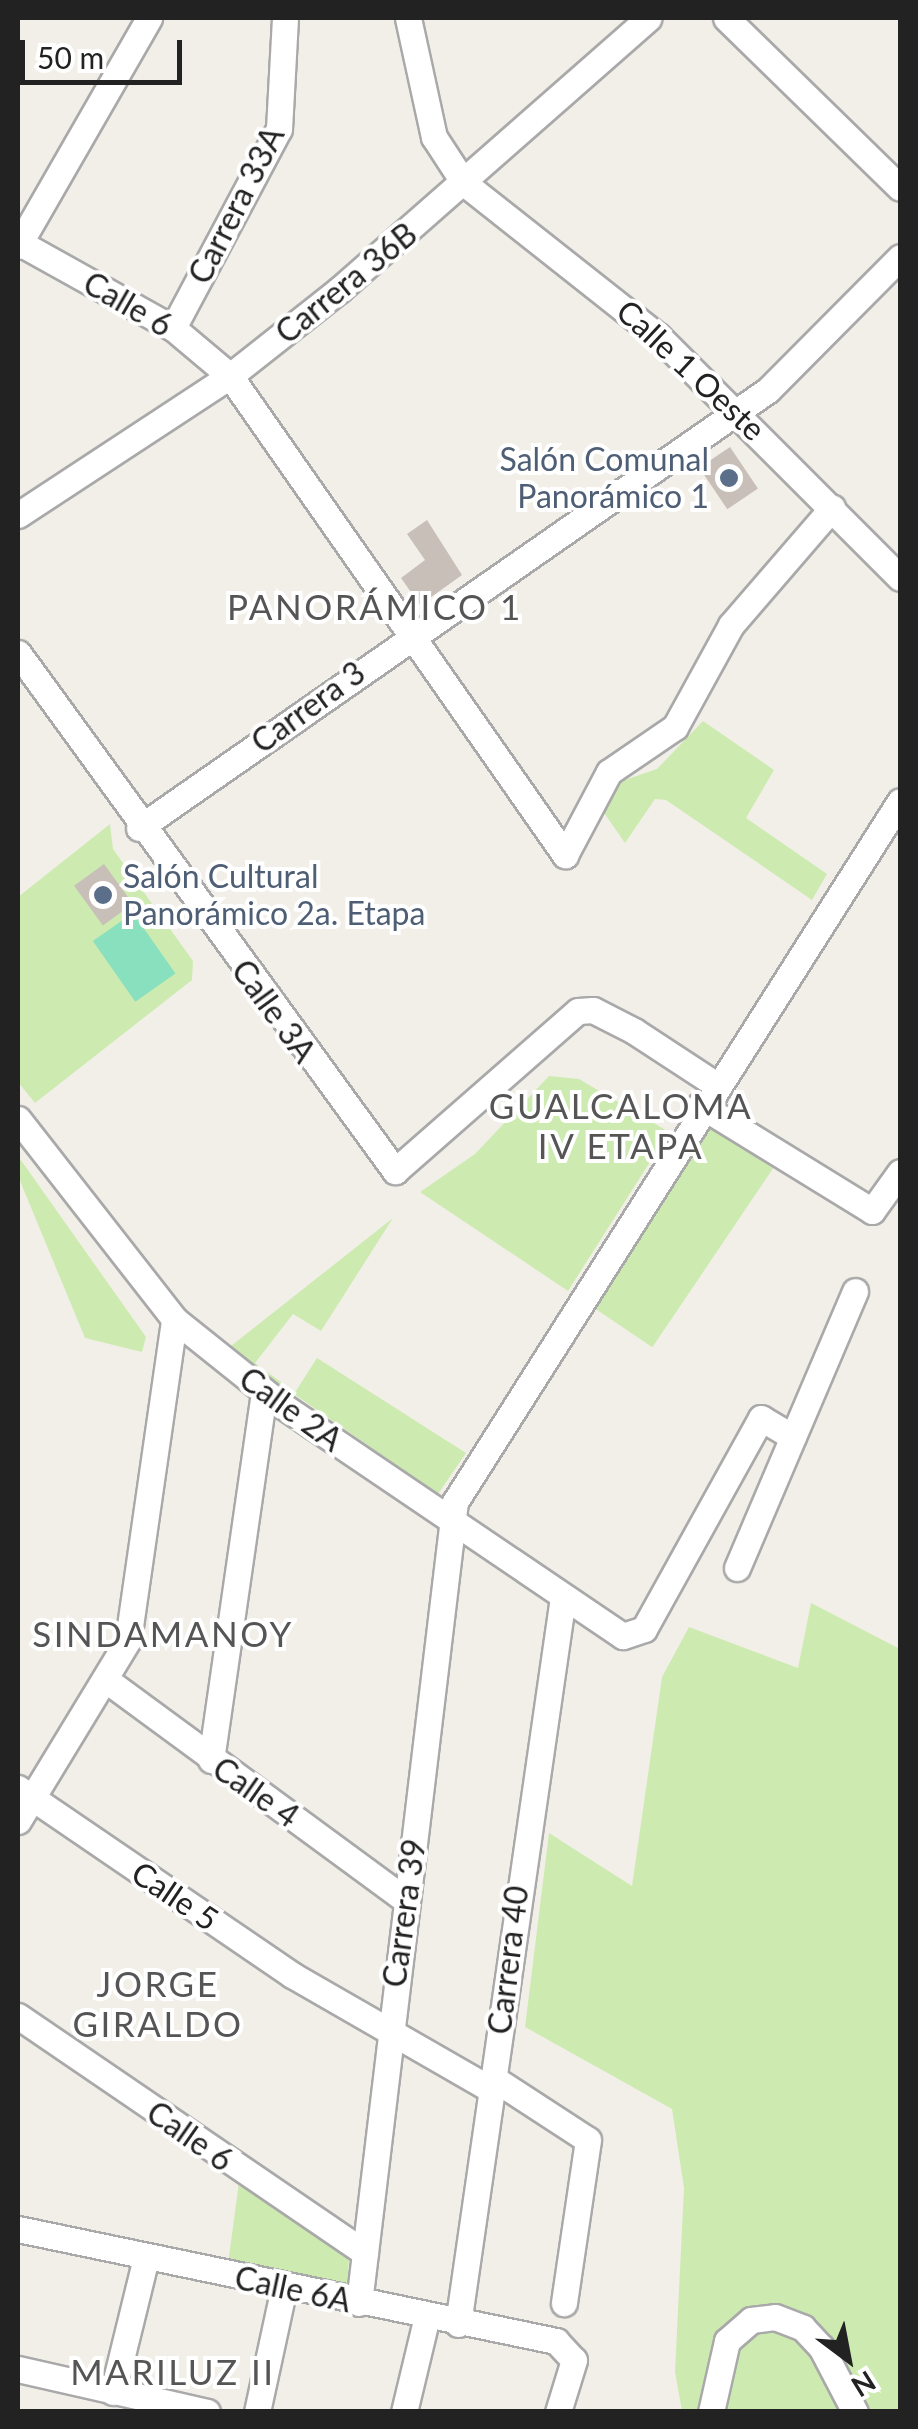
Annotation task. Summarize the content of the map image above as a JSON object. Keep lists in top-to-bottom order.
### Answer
{
  "streets": {
    "street": [
      "Carrera 33A",
      "Carrera 36B",
      "Calle 6",
      "Calle 1 Oeste",
      "Carrera 3",
      "Calle 3A",
      "Calle 2A",
      "Calle 4",
      "Calle 5",
      "Carrera 39",
      "Carrera 40",
      "Calle 6A"
    ]
  },
  "crossings": [
    ["Carrera 33A", "Calle 6"],
    ["Carrera 36B", "Calle 6"],
    ["Carrera 36B", "Calle 1 Oeste"],
    ["Calle 6", "Calle 1 Oeste"],
    ["Calle 6", "Carrera 3"],
    ["Calle 6", "Carrera 39"],
    ["Calle 1 Oeste", "Carrera 3"],
    ["Carrera 3", "Calle 3A"],
    ["Calle 2A", "Carrera 39"],
    ["Calle 2A", "Carrera 40"],
    ["Calle 4", "Carrera 39"],
    ["Calle 5", "Carrera 39"],
    ["Calle 5", "Carrera 40"],
    ["Carrera 39", "Calle 6A"],
    ["Carrera 40", "Calle 6A"]
  ],
  "districts": [
    "PANORÁMICO 1",
    "GUALCALOMA IV ETAPA",
    "SINDAMANOY",
    "JORGE GIRALDO",
    "MARILUZ II"
  ],
  "places": ["Salón Comunal Panorámico 1", "Salón Cultural Panorámico 2a. Etapa"],
  "scale_bar": "50 m",
  "north": "bottom right"
}
